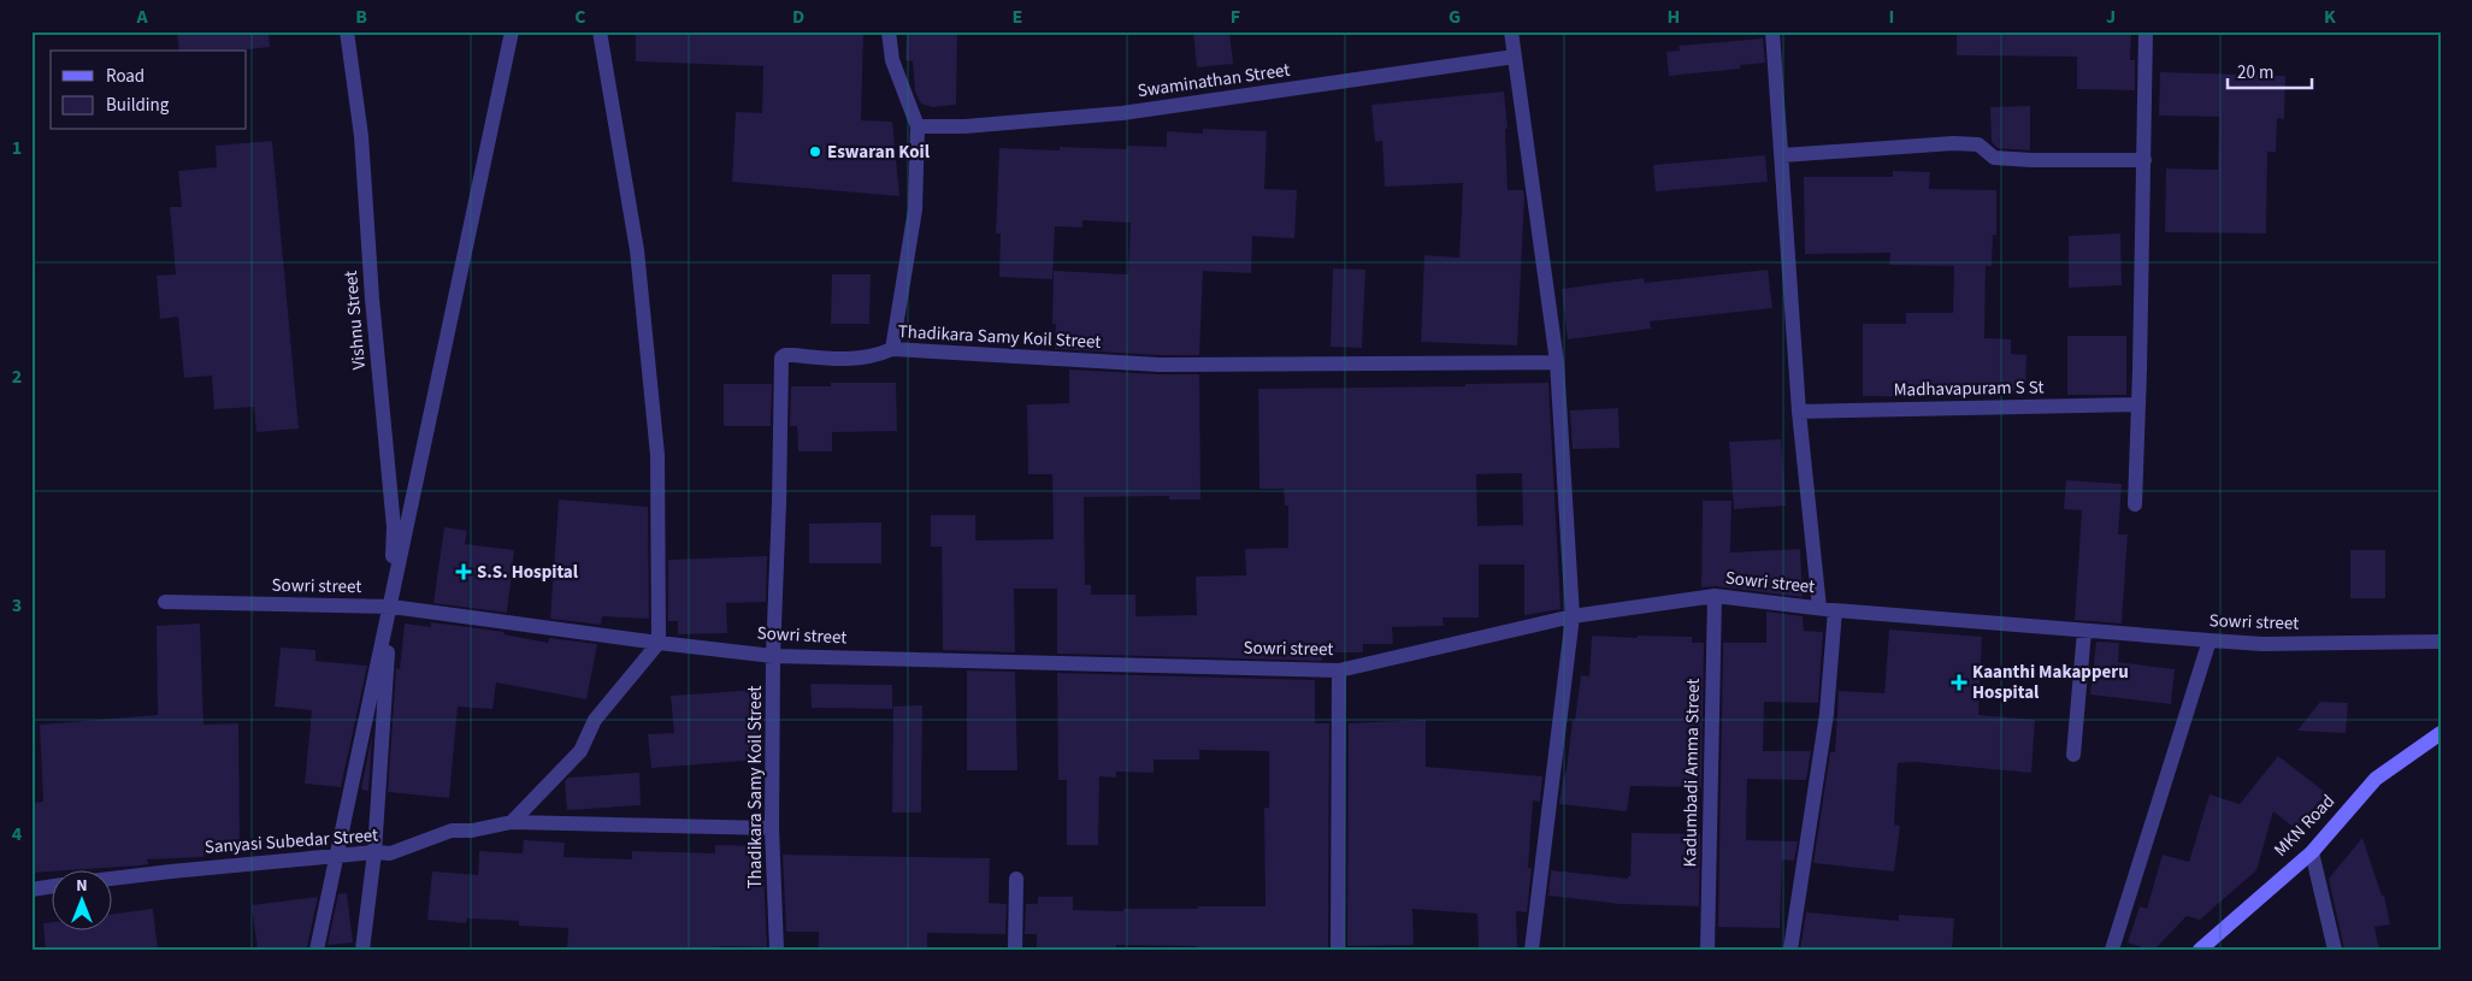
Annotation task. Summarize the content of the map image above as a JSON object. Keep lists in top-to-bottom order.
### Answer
{
  "streets": {
    "street": [
      "Swaminathan Street",
      "Vishnu Street",
      "Thadikara Samy Koil Street",
      "Madhavapuram S St",
      "Sowri street",
      "Kadumbadi Amma Street",
      "MKN Road",
      "Sanyasi Subedar Street"
    ]
  },
  "crossings": [
    ["Vishnu Street", "Sowri street"],
    ["Vishnu Street", "Sanyasi Subedar Street"],
    ["Thadikara Samy Koil Street", "Sowri street"],
    ["Thadikara Samy Koil Street", "Sanyasi Subedar Street"],
    ["Sowri street", "Kadumbadi Amma Street"]
  ],
  "places": {
    "other": ["Eswaran Koil"],
    "health": ["S.S. Hospital", "Kaanthi Makapperu Hospital"]
  },
  "legend": ["Road", "Building"],
  "scale_bar": "20 m",
  "north": "top",
  "grid": {
    "columns": [
      "A",
      "B",
      "C",
      "D",
      "E",
      "F",
      "G",
      "H",
      "I",
      "J",
      "K"
    ],
    "rows": [
      "1",
      "2",
      "3",
      "4"
    ]
  }
}
